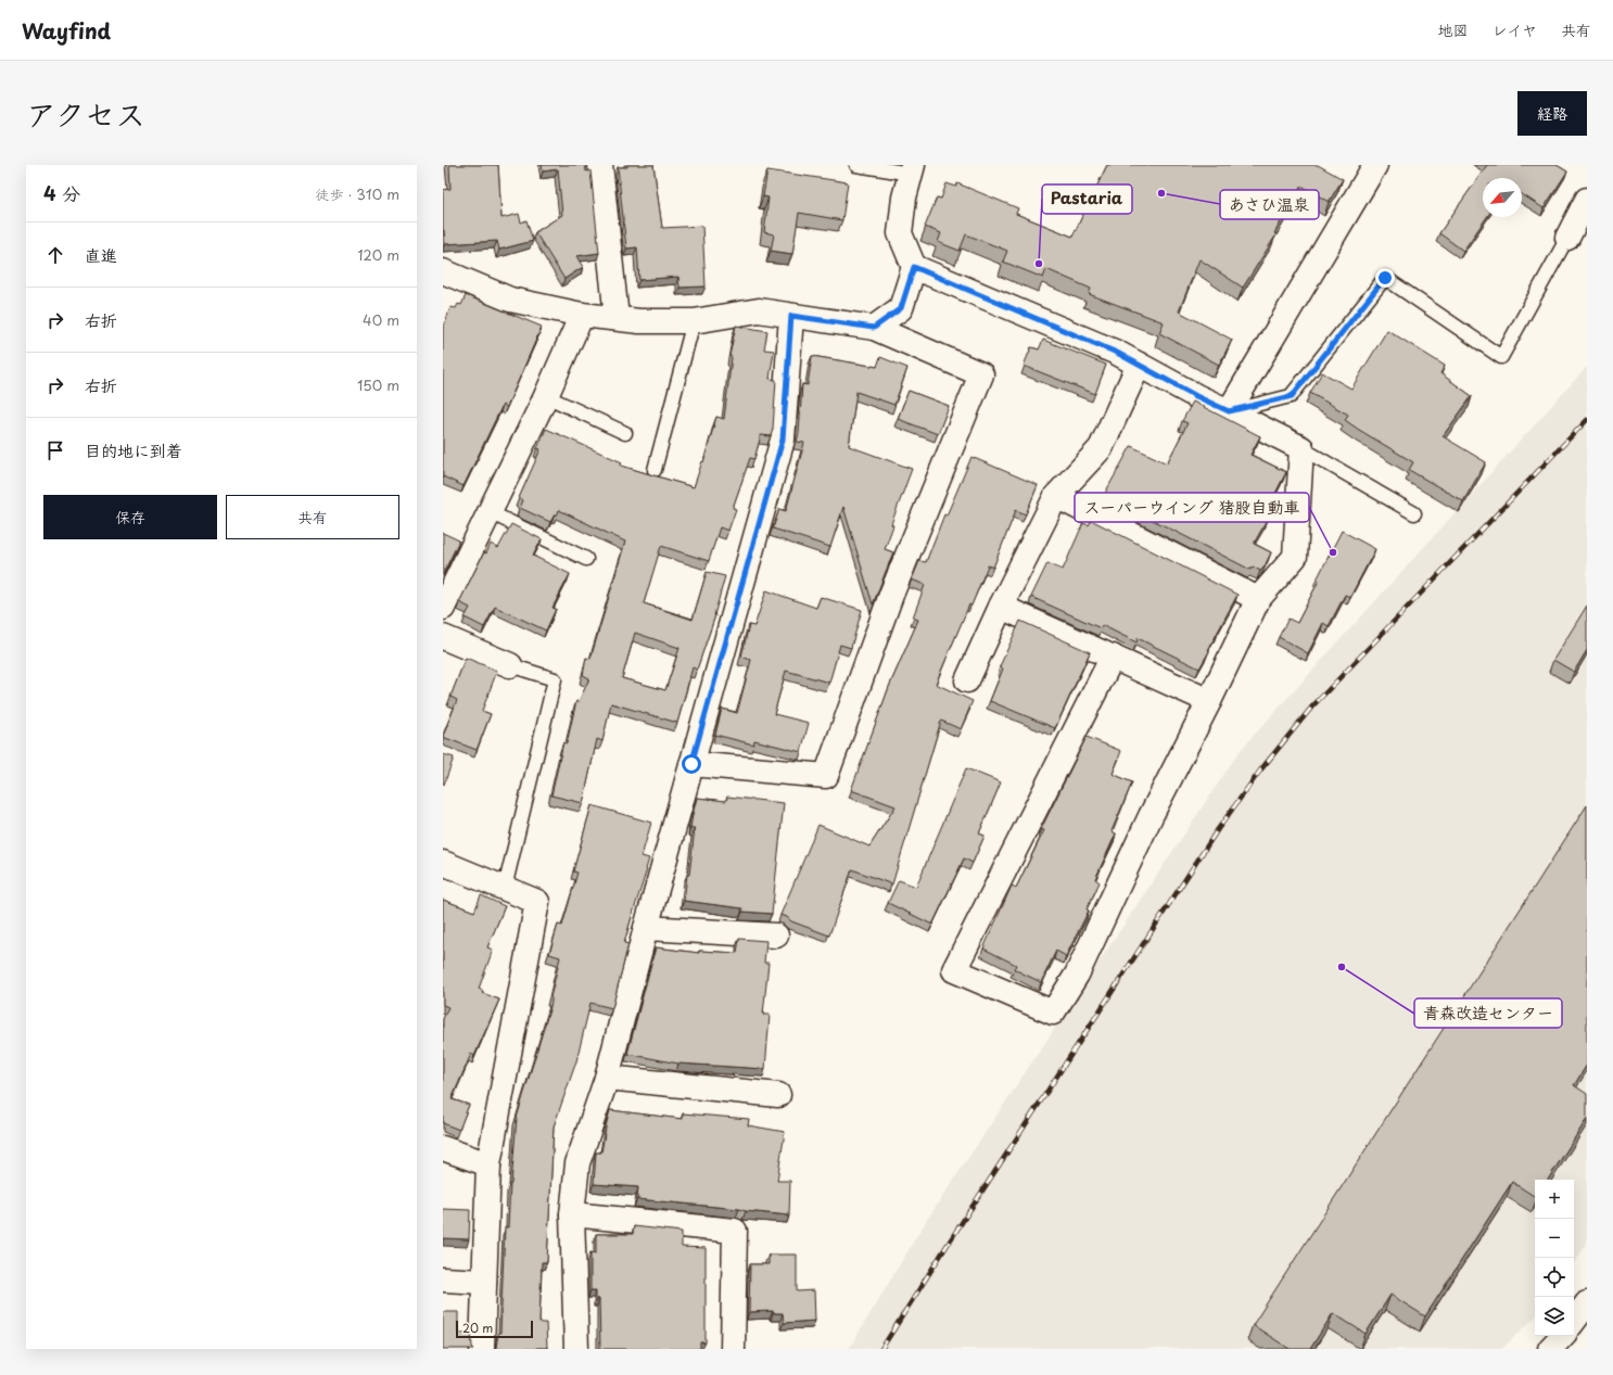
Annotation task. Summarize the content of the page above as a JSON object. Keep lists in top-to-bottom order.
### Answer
{
  "places": [
    "あさひ温泉",
    "Pastaria",
    "スーパーウイング 猪股自動車",
    "青森改造センター"
  ],
  "scale_bar": "20 m",
  "north": "bottom left",
  "page": {
    "header": "Wayfind",
    "nav": ["地図", "レイヤ", "共有"],
    "title": "アクセス",
    "buttons": [
      "経路",
      ["保存", "共有"]
    ],
    "heading": ["4 分", "徒歩 · 310 m"],
    "list": [
      ["直進", "120 m"],
      ["右折", "40 m"],
      ["右折", "150 m"],
      "目的地に到着"
    ],
    "map_buttons": ["+", "−"],
    "scale": "20 m"
  }
}
